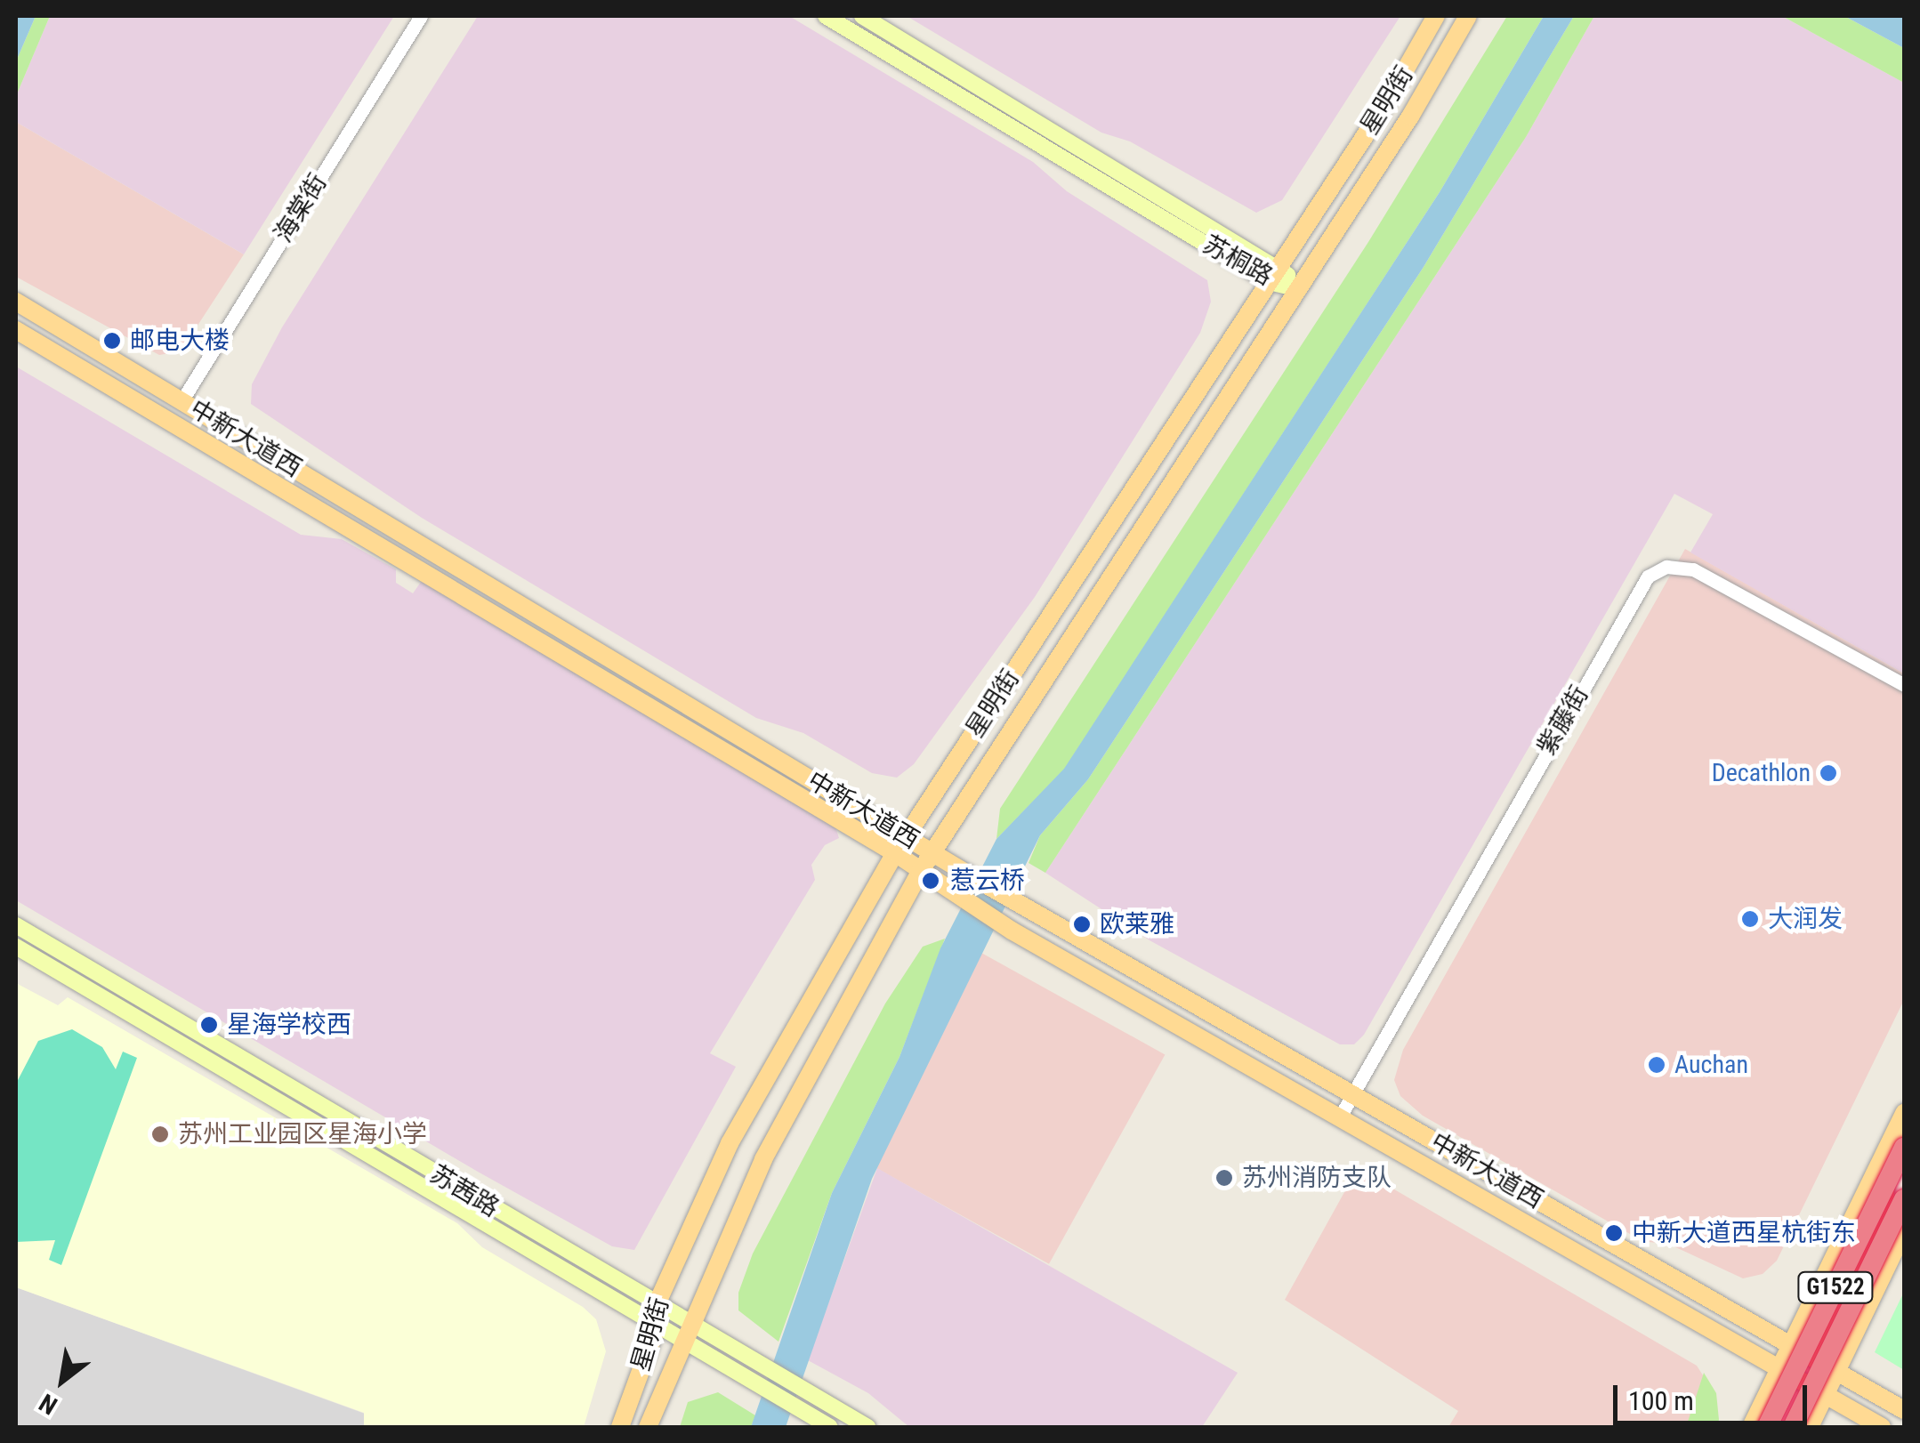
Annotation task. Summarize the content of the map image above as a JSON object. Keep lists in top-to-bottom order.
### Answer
{
  "streets": {
    "highway": ["G1522"],
    "main road": [
      "星明街",
      "苏桐路",
      "中新大道西",
      "苏茜路"
    ],
    "street": ["海棠街", "紫藤街"]
  },
  "crossings": [
    ["星明街", "苏桐路"],
    ["星明街", "中新大道西"],
    ["星明街", "苏茜路"],
    ["海棠街", "中新大道西"],
    ["中新大道西", "紫藤街"]
  ],
  "places": [
    "邮电大楼",
    "Decathlon",
    "惹云桥",
    "大润发",
    "欧莱雅",
    "星海学校西",
    "Auchan",
    "苏州工业园区星海小学",
    "苏州消防支队",
    "中新大道西星杭街东"
  ],
  "scale_bar": "100 m",
  "north": "bottom left"
}
